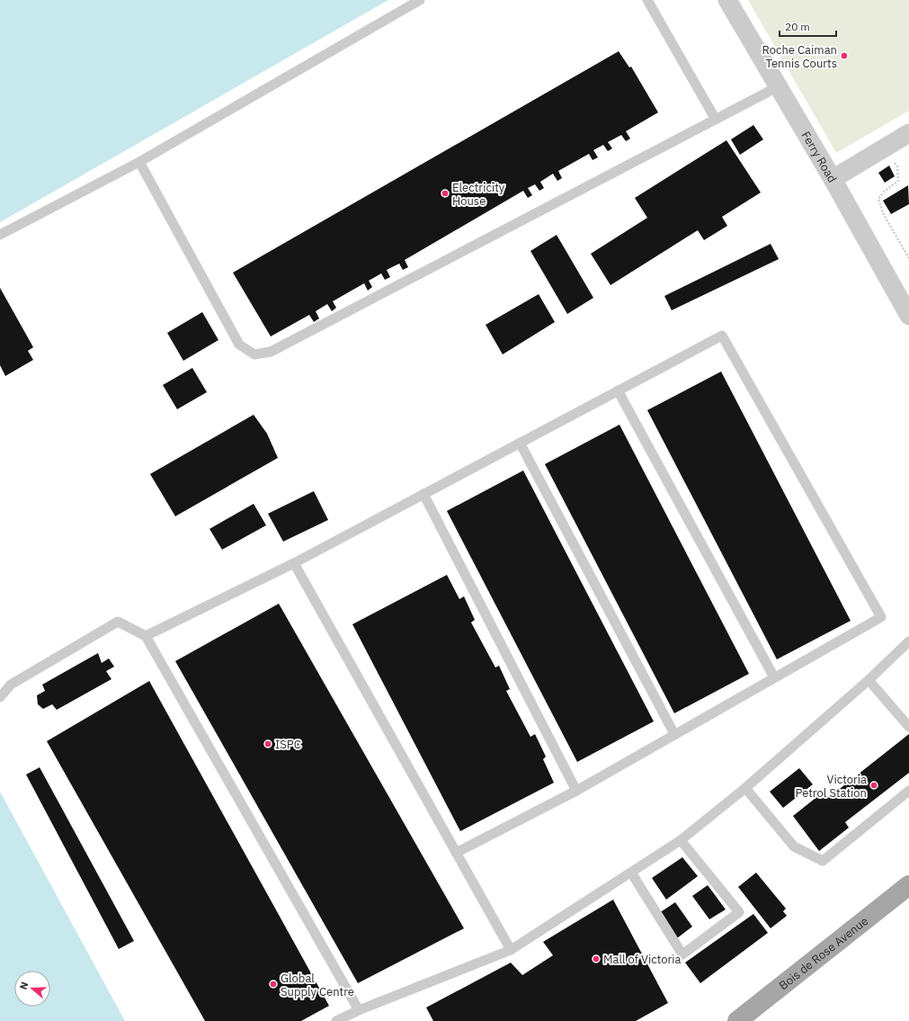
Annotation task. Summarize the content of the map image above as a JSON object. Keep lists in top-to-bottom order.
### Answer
{
  "streets": {
    "main road": ["Bois de Rose Avenue"],
    "street": ["Ferry Road"]
  },
  "places": [
    "Roche Caiman Tennis Courts",
    "Electricity House",
    "ISPC",
    "Victoria Petrol Station",
    "Mall of Victoria",
    "Global Supply Centre"
  ],
  "scale_bar": "20 m",
  "north": "left"
}
